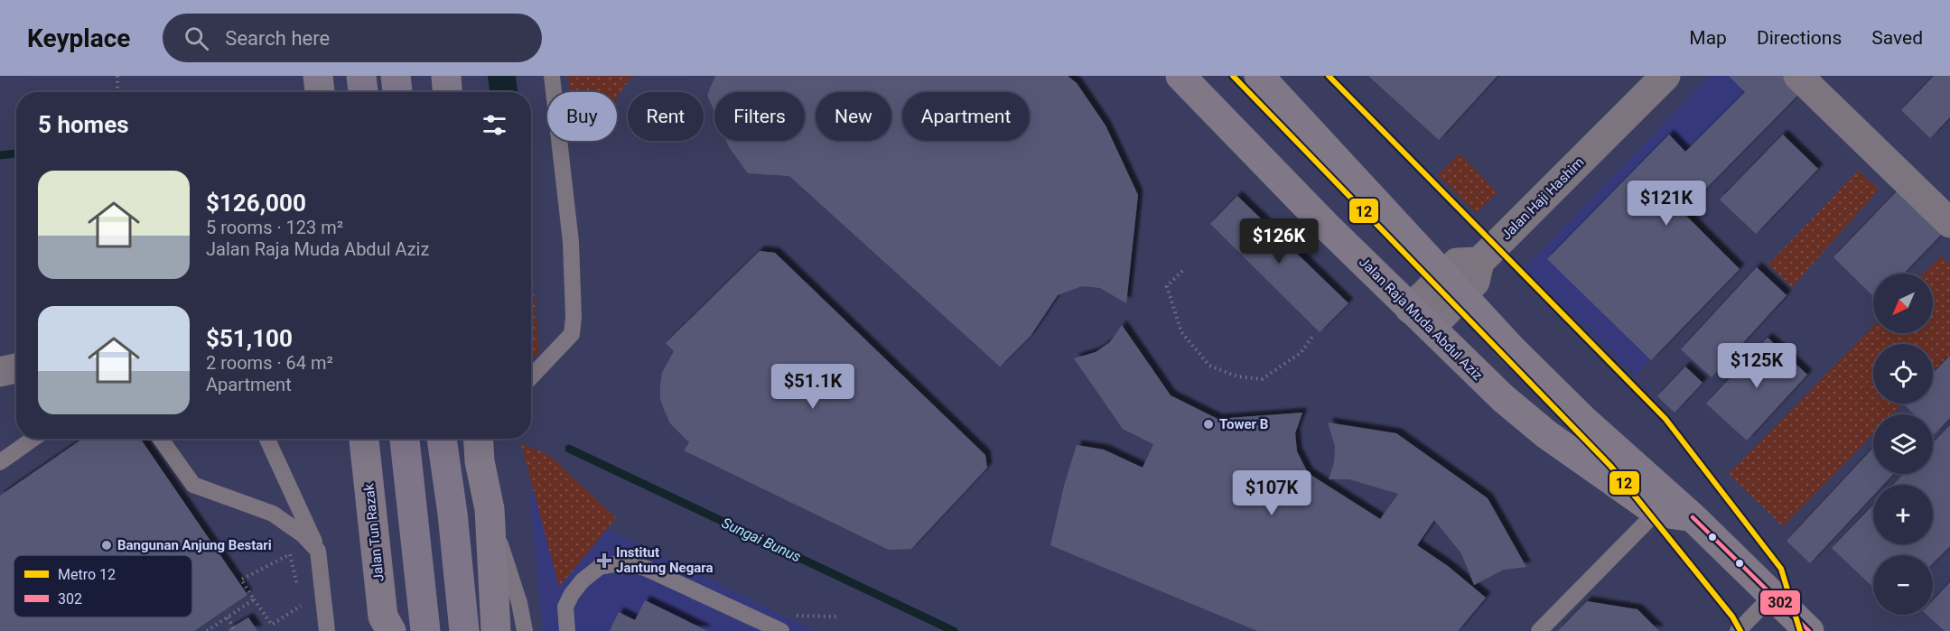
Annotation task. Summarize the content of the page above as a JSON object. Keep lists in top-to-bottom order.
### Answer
{
  "streets": {
    "main road": ["Jalan Raja Muda Abdul Aziz", "Jalan Tun Razak"],
    "street": ["Jalan Haji Hashim"]
  },
  "crossings": [
    ["Jalan Haji Hashim", "Jalan Raja Muda Abdul Aziz"]
  ],
  "water": ["Sungai Bunus"],
  "places": {
    "other": ["Tower B", "Bangunan Anjung Bestari"],
    "health": ["Institut Jantung Negara"]
  },
  "lines": ["metro line 12", "transit line 302"],
  "legend": ["Metro 12", "302"],
  "north": "bottom left",
  "page": {
    "header": "Keyplace",
    "search": "Search here",
    "nav": ["Map", "Directions", "Saved"],
    "chip": [
      "Buy",
      "Rent",
      "Filters",
      "New",
      "Apartment"
    ],
    "heading": "5 homes",
    "list": [
      {
        "name": "$126,000",
        "note": "5 rooms · 123 m² · Jalan Raja Muda Abdul Aziz"
      },
      {
        "name": "$51,100",
        "note": "2 rooms · 64 m² · Apartment"
      }
    ],
    "price": [
      "$121K",
      "$126K",
      "$125K",
      "$51.1K",
      "$107K"
    ],
    "map_buttons": ["+", "−"]
  }
}
